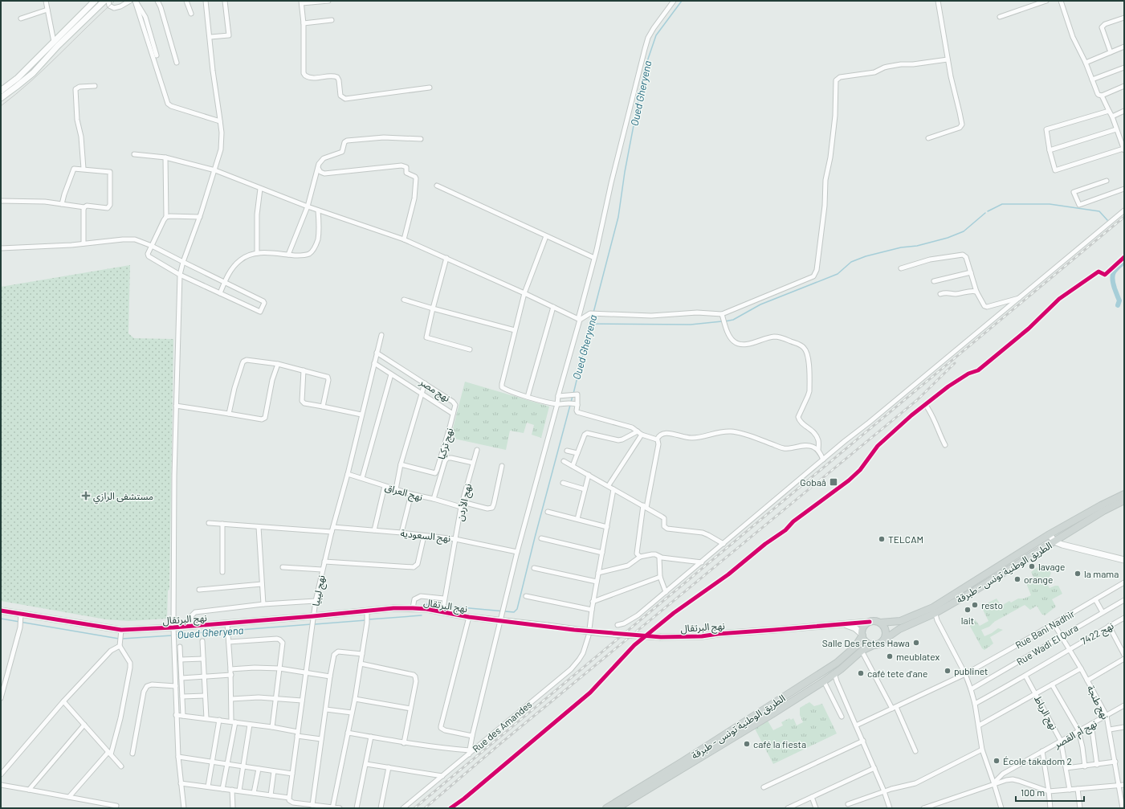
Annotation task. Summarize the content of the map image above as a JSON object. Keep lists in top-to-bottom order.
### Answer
{
  "streets": {
    "main road": ["الطريق الوطنية تونس - طبرقة"],
    "street": [
      "نهج مصر",
      "نهج تركيا",
      "نهج العراق",
      "نهج الأردن",
      "نهج السعودية",
      "نهج ليبيا",
      "نهج البرتقال",
      "Rue Bani Nadhir",
      "نهج 7422",
      "Rue Wadi El Qura",
      "نهج طنجة",
      "نهج الرباط",
      "Rue des Amandes",
      "نهج أم القصر"
    ]
  },
  "crossings": [
    ["نهج مصر", "نهج تركيا"],
    ["نهج مصر", "نهج ليبيا"],
    ["نهج العراق", "نهج الأردن"],
    ["نهج العراق", "نهج ليبيا"],
    ["نهج الأردن", "نهج السعودية"],
    ["نهج الأردن", "نهج البرتقال"],
    ["نهج السعودية", "نهج ليبيا"],
    ["الطريق الوطنية تونس - طبرقة", "نهج البرتقال"],
    ["نهج ليبيا", "نهج البرتقال"],
    ["Rue Bani Nadhir", "نهج طنجة"],
    ["نهج 7422", "نهج طنجة"],
    ["نهج 7422", "نهج الرباط"],
    ["Rue Wadi El Qura", "نهج طنجة"],
    ["نهج طنجة", "نهج أم القصر"],
    ["نهج الرباط", "نهج أم القصر"]
  ],
  "water": ["Oued Gheryena"],
  "places": {
    "transit": ["Gobaâ"],
    "health": ["مستشفى الرازي"],
    "other": [
      "TELCAM",
      "lavage",
      "la mama",
      "orange",
      "resto",
      "lait",
      "Salle Des Fetes Hawa",
      "meublatex",
      "publinet",
      "café tete d'ane",
      "café la fiesta",
      "École takadom 2"
    ]
  },
  "scale_bar": "100 m"
}
